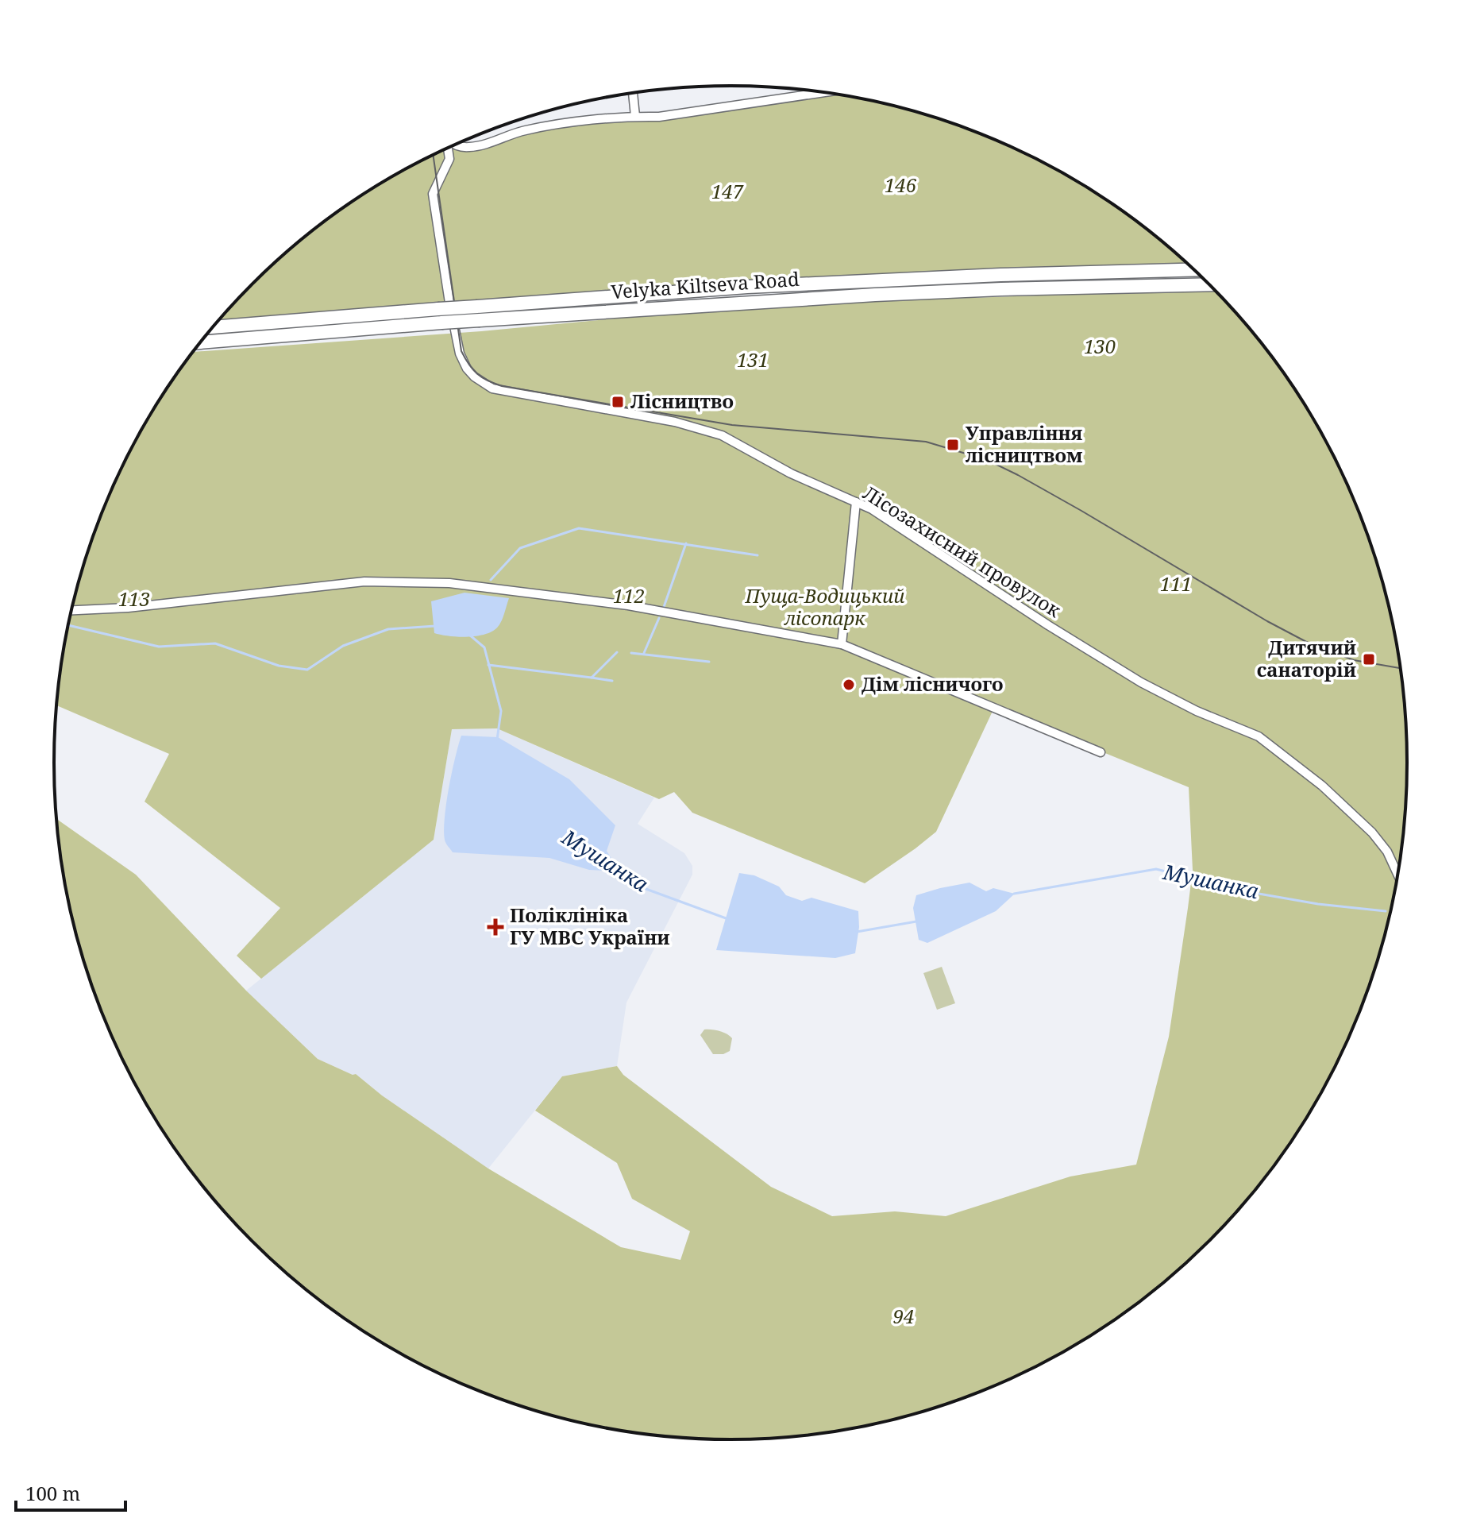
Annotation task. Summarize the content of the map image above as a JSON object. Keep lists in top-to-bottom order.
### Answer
{
  "streets": {
    "main road": ["Velyka Kiltseva Road"],
    "street": ["Лісозахисний провулок"]
  },
  "water": ["Мушанка"],
  "parks": [
    "146",
    "147",
    "130",
    "131",
    "111",
    "112",
    "Пуща-Водицький лісопарк",
    "113",
    "94"
  ],
  "places": {
    "transit": ["Лісництво", "Управління лісництвом", "Дитячий санаторій"],
    "other": ["Дім лісничого"],
    "health": ["Поліклініка ГУ МВС України"]
  },
  "scale_bar": "100 m"
}
